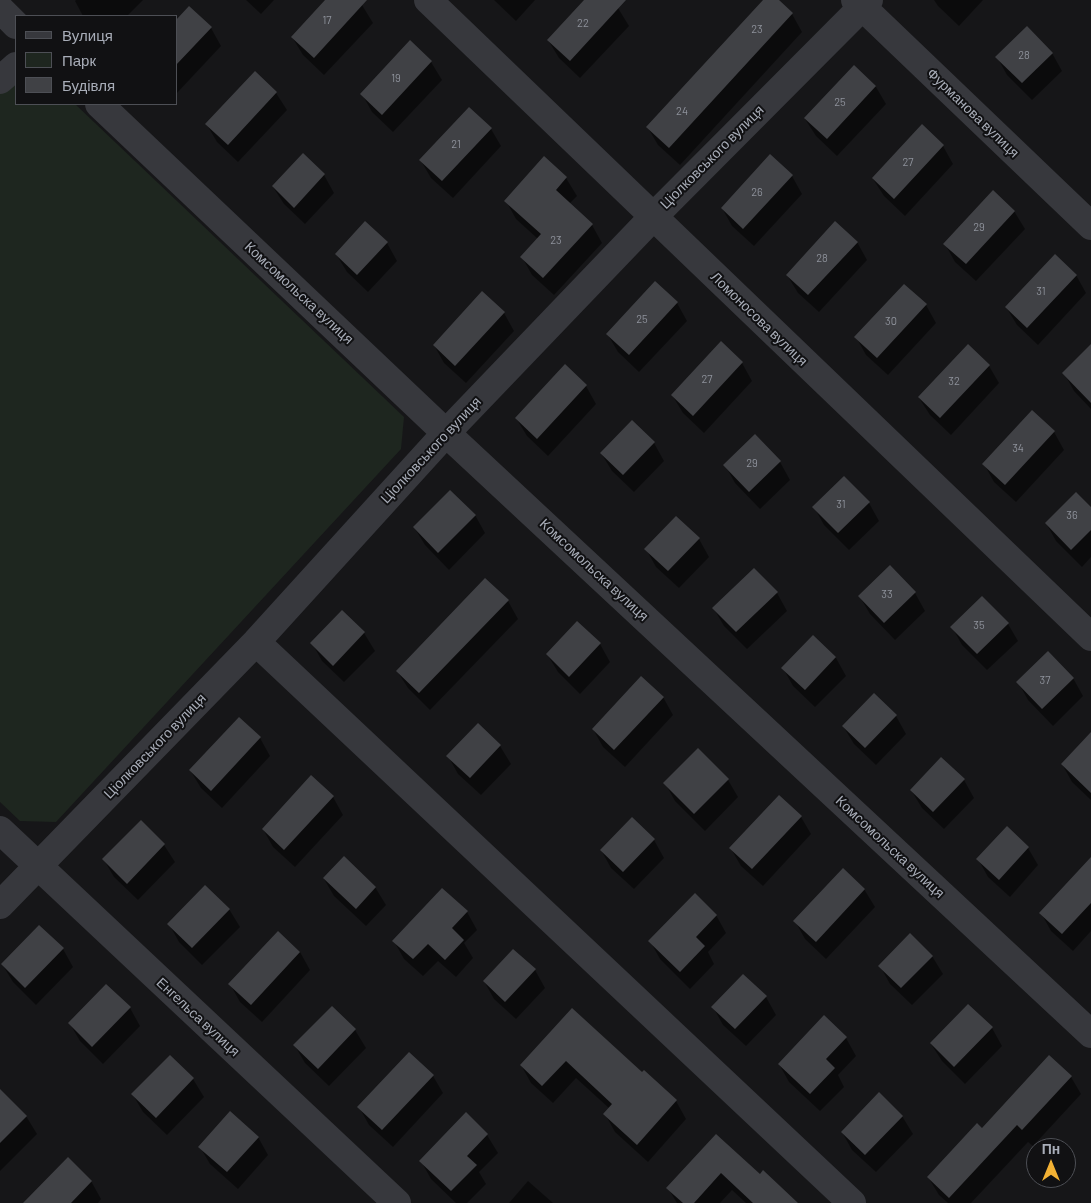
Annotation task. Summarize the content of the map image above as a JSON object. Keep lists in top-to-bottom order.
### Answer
{
  "streets": {
    "street": [
      "Фурманова вулиця",
      "Ціолковського вулиця",
      "Комсомольска вулиця",
      "Ломоносова вулиця",
      "Енгельса вулиця"
    ]
  },
  "crossings": [
    ["Фурманова вулиця", "Ціолковського вулиця"],
    ["Ціолковського вулиця", "Комсомольска вулиця"],
    ["Ціолковського вулиця", "Ломоносова вулиця"],
    ["Ціолковського вулиця", "Енгельса вулиця"]
  ],
  "house_numbers": [
    "17",
    "22",
    "23",
    "28",
    "19",
    "25",
    "24",
    "21",
    "27",
    "26",
    "29",
    "23",
    "28",
    "31",
    "25",
    "30",
    "27",
    "32",
    "34",
    "29",
    "31",
    "36",
    "33",
    "35",
    "37"
  ],
  "legend": ["Вулиця", "Парк", "Будівля"],
  "north": "top"
}
